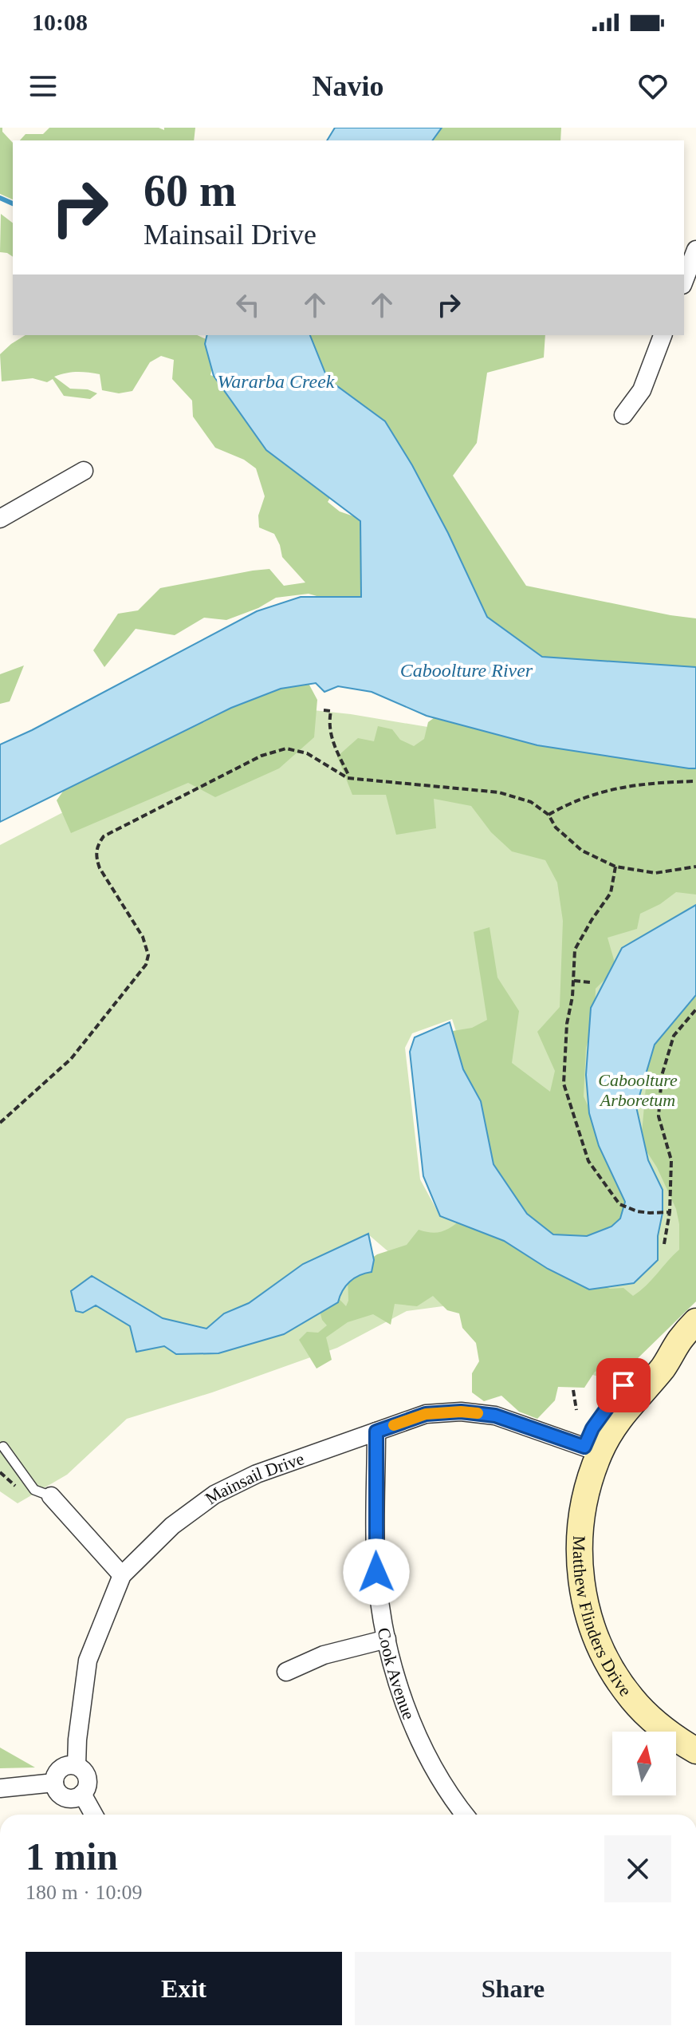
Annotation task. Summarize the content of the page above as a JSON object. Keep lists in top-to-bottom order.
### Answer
{
  "streets": {
    "street": ["Mainsail Drive", "Matthew Flinders Drive", "Cook Avenue"]
  },
  "crossings": [
    ["Mainsail Drive", "Matthew Flinders Drive"],
    ["Mainsail Drive", "Cook Avenue"]
  ],
  "water": ["Wararba Creek", "Caboolture River"],
  "parks": ["Caboolture Arboretum"],
  "north": "top",
  "page": {
    "status": "10:08",
    "header": "Navio",
    "turn": ["60 m", "Mainsail Drive"],
    "heading": ["1 min", "180 m · 10:09"],
    "buttons": ["Exit", "Share"]
  }
}
